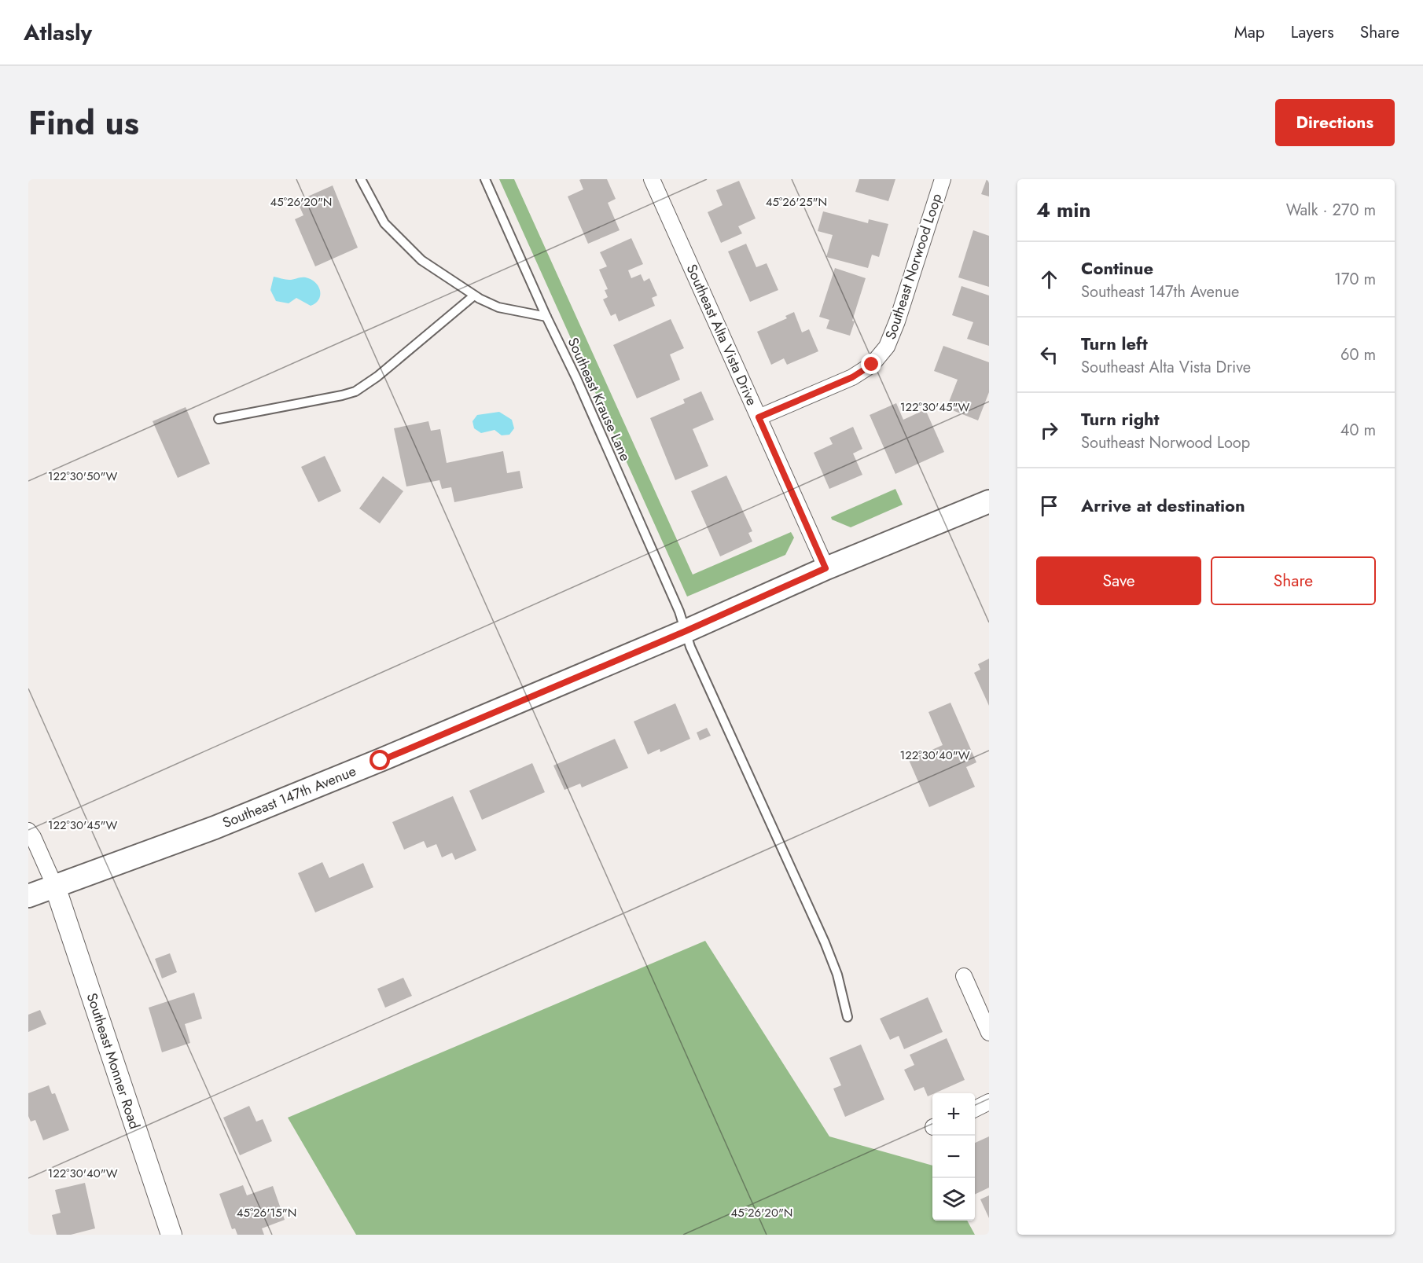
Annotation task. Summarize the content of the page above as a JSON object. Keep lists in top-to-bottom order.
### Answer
{
  "streets": {
    "main road": ["Southeast 147th Avenue"],
    "street": ["Southeast Norwood Loop", "Southeast Alta Vista Drive", "Southeast Monner Road"],
    "lane": ["Southeast Krause Lane"]
  },
  "crossings": [
    ["Southeast Norwood Loop", "Southeast Alta Vista Drive"],
    ["Southeast Alta Vista Drive", "Southeast 147th Avenue"],
    ["Southeast Krause Lane", "Southeast 147th Avenue"],
    ["Southeast 147th Avenue", "Southeast Monner Road"]
  ],
  "page": {
    "header": "Atlasly",
    "nav": ["Map", "Layers", "Share"],
    "title": "Find us",
    "buttons": [
      "Directions",
      ["Save", "Share"]
    ],
    "heading": ["4 min", "Walk · 270 m"],
    "list": [
      ["Continue", "Southeast 147th Avenue", "170 m"],
      ["Turn left", "Southeast Alta Vista Drive", "60 m"],
      ["Turn right", "Southeast Norwood Loop", "40 m"],
      "Arrive at destination"
    ],
    "map_buttons": ["+", "−"]
  },
  "coordinates": [
    "45°26'25\"N",
    "45°26'20\"N",
    "122°30'45\"W",
    "122°30'50\"W",
    "122°30'40\"W",
    "45°26'15\"N"
  ]
}
